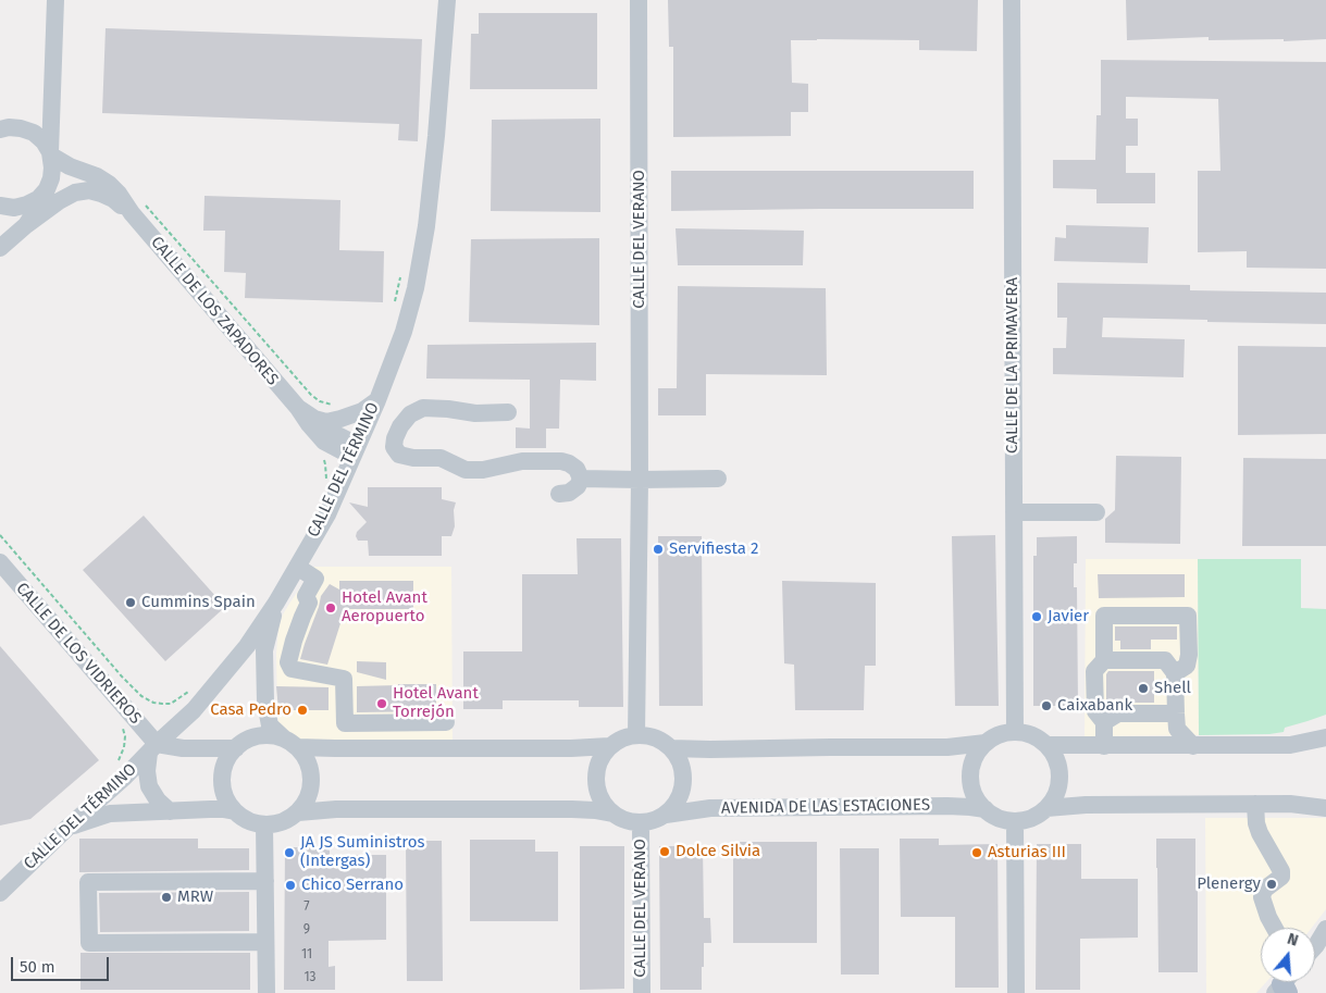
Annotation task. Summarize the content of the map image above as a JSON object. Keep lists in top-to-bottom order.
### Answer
{
  "streets": {
    "street": [
      "CALLE DEL VERANO",
      "CALLE DE LOS ZAPADORES",
      "CALLE DE LA PRIMAVERA",
      "CALLE DEL TÉRMINO",
      "CALLE DE LOS VIDRIEROS",
      "AVENIDA DE LAS ESTACIONES"
    ]
  },
  "crossings": [
    ["CALLE DEL VERANO", "AVENIDA DE LAS ESTACIONES"],
    ["CALLE DE LOS ZAPADORES", "CALLE DEL TÉRMINO"],
    ["CALLE DE LA PRIMAVERA", "AVENIDA DE LAS ESTACIONES"],
    ["CALLE DEL TÉRMINO", "CALLE DE LOS VIDRIEROS"]
  ],
  "places": [
    "Servifiesta 2",
    "Cummins Spain",
    "Hotel Avant Aeropuerto",
    "Javier",
    "Shell",
    "Hotel Avant Torrejón",
    "Caixabank",
    "Casa Pedro",
    "Dolce Silvia",
    "JA JS Suministros (Intergas)",
    "Asturias III",
    "Plenergy",
    "Chico Serrano",
    "MRW"
  ],
  "house_numbers": [
    "7",
    "9",
    "11",
    "13"
  ],
  "scale_bar": "50 m",
  "north": "top"
}
